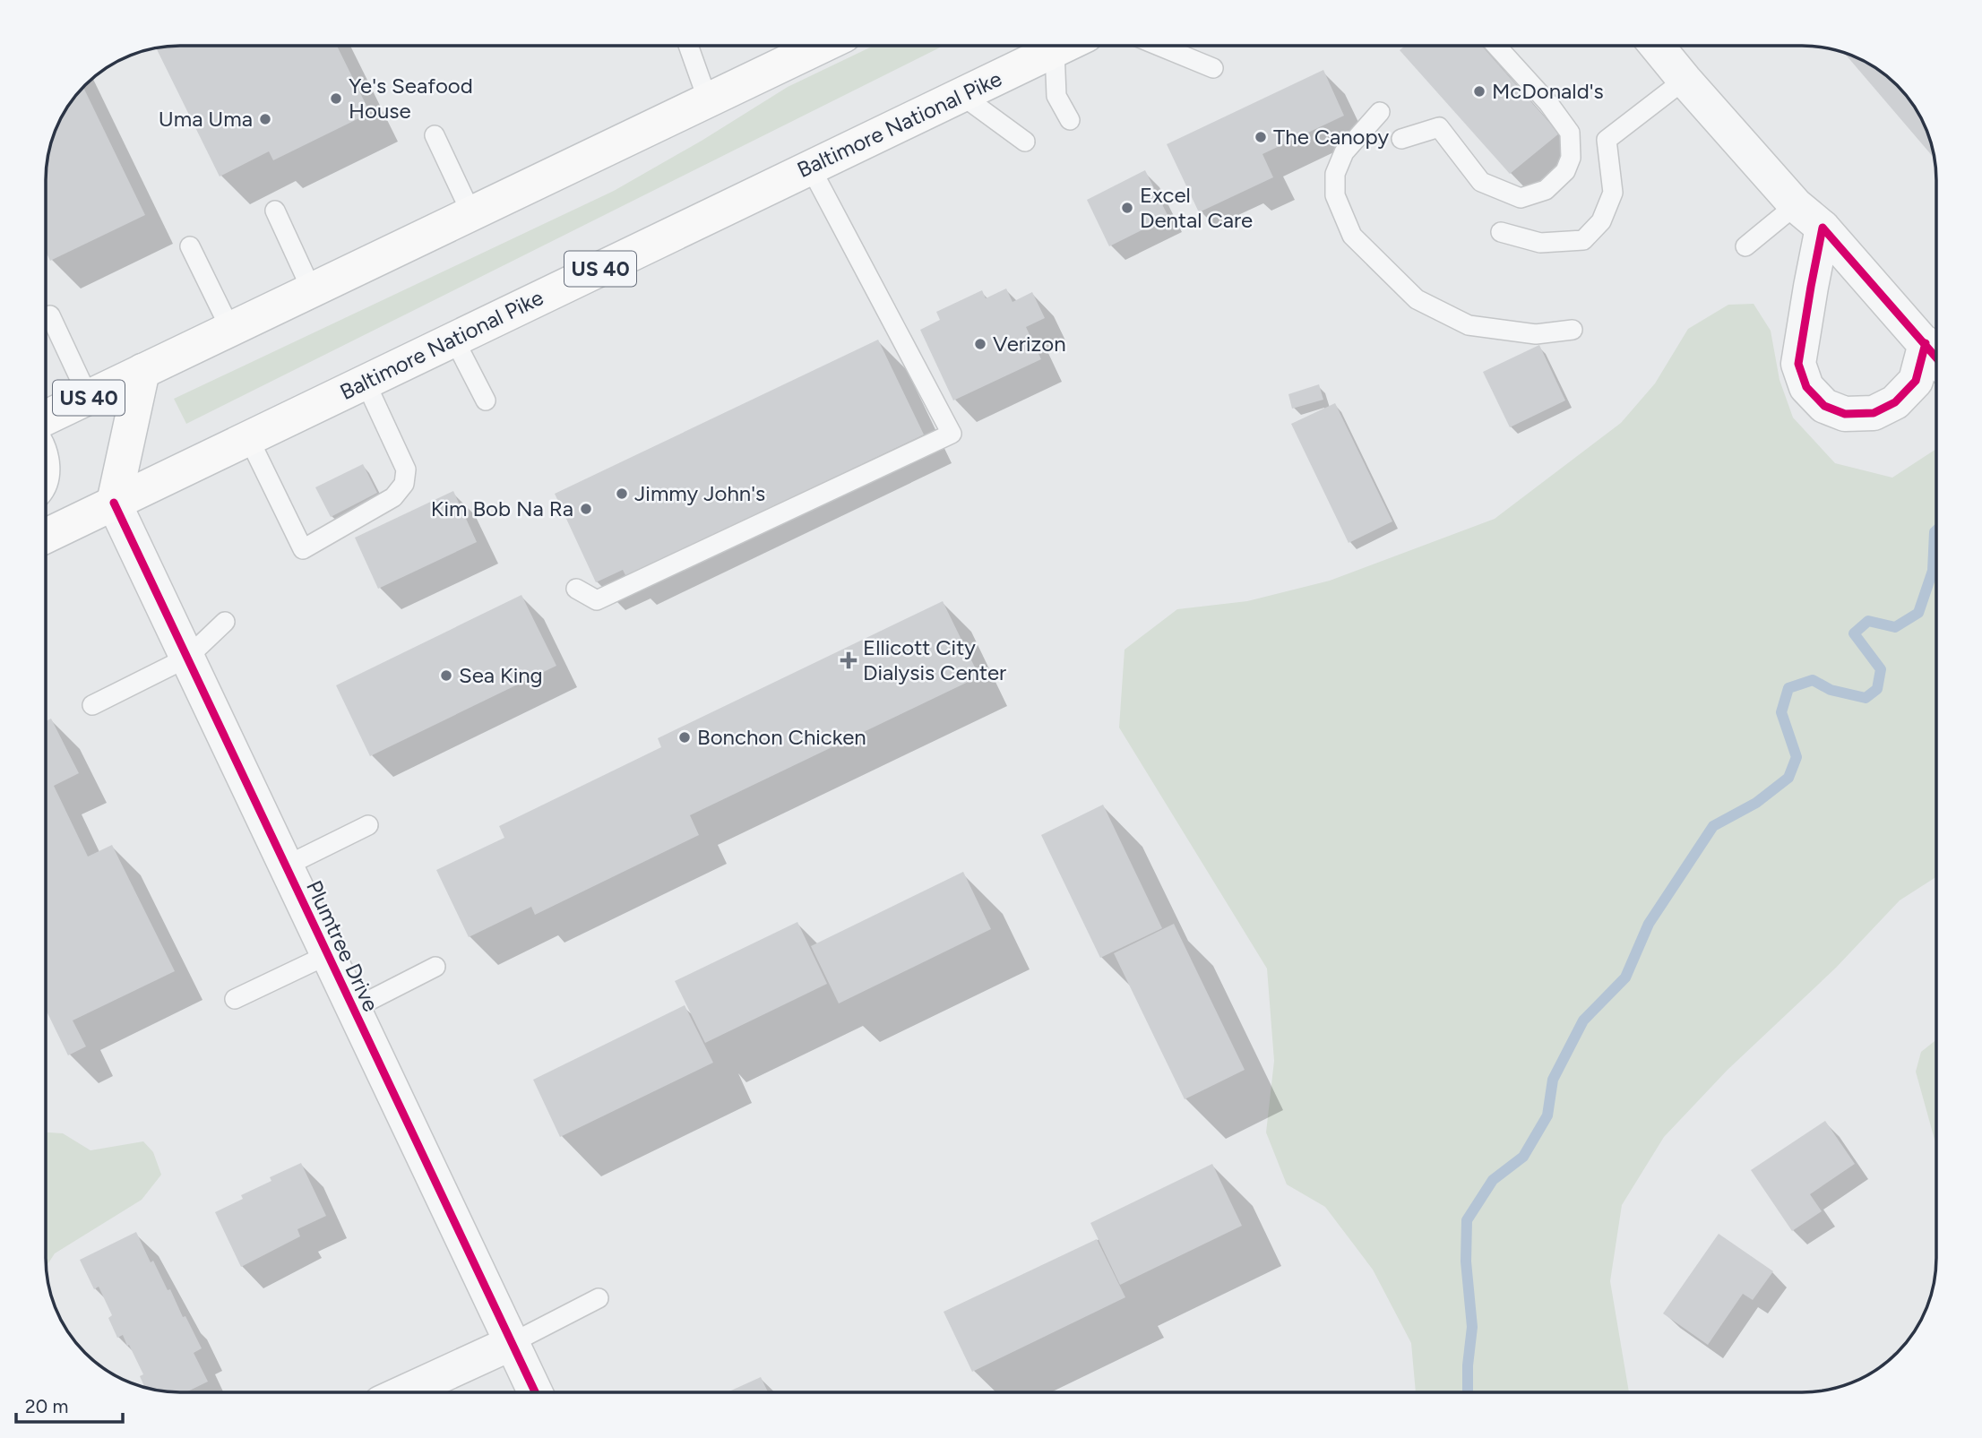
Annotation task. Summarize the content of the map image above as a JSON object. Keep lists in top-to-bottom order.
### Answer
{
  "streets": {
    "main road": ["Baltimore National Pike", "US 40"],
    "street": ["Plumtree Drive"]
  },
  "crossings": [
    ["Baltimore National Pike", "Plumtree Drive"]
  ],
  "places": {
    "other": [
      "McDonald's",
      "Ye's Seafood House",
      "Uma Uma",
      "The Canopy",
      "Excel Dental Care",
      "Verizon",
      "Jimmy John's",
      "Kim Bob Na Ra",
      "Sea King",
      "Bonchon Chicken"
    ],
    "health": ["Ellicott City Dialysis Center"]
  },
  "scale_bar": "20 m"
}
